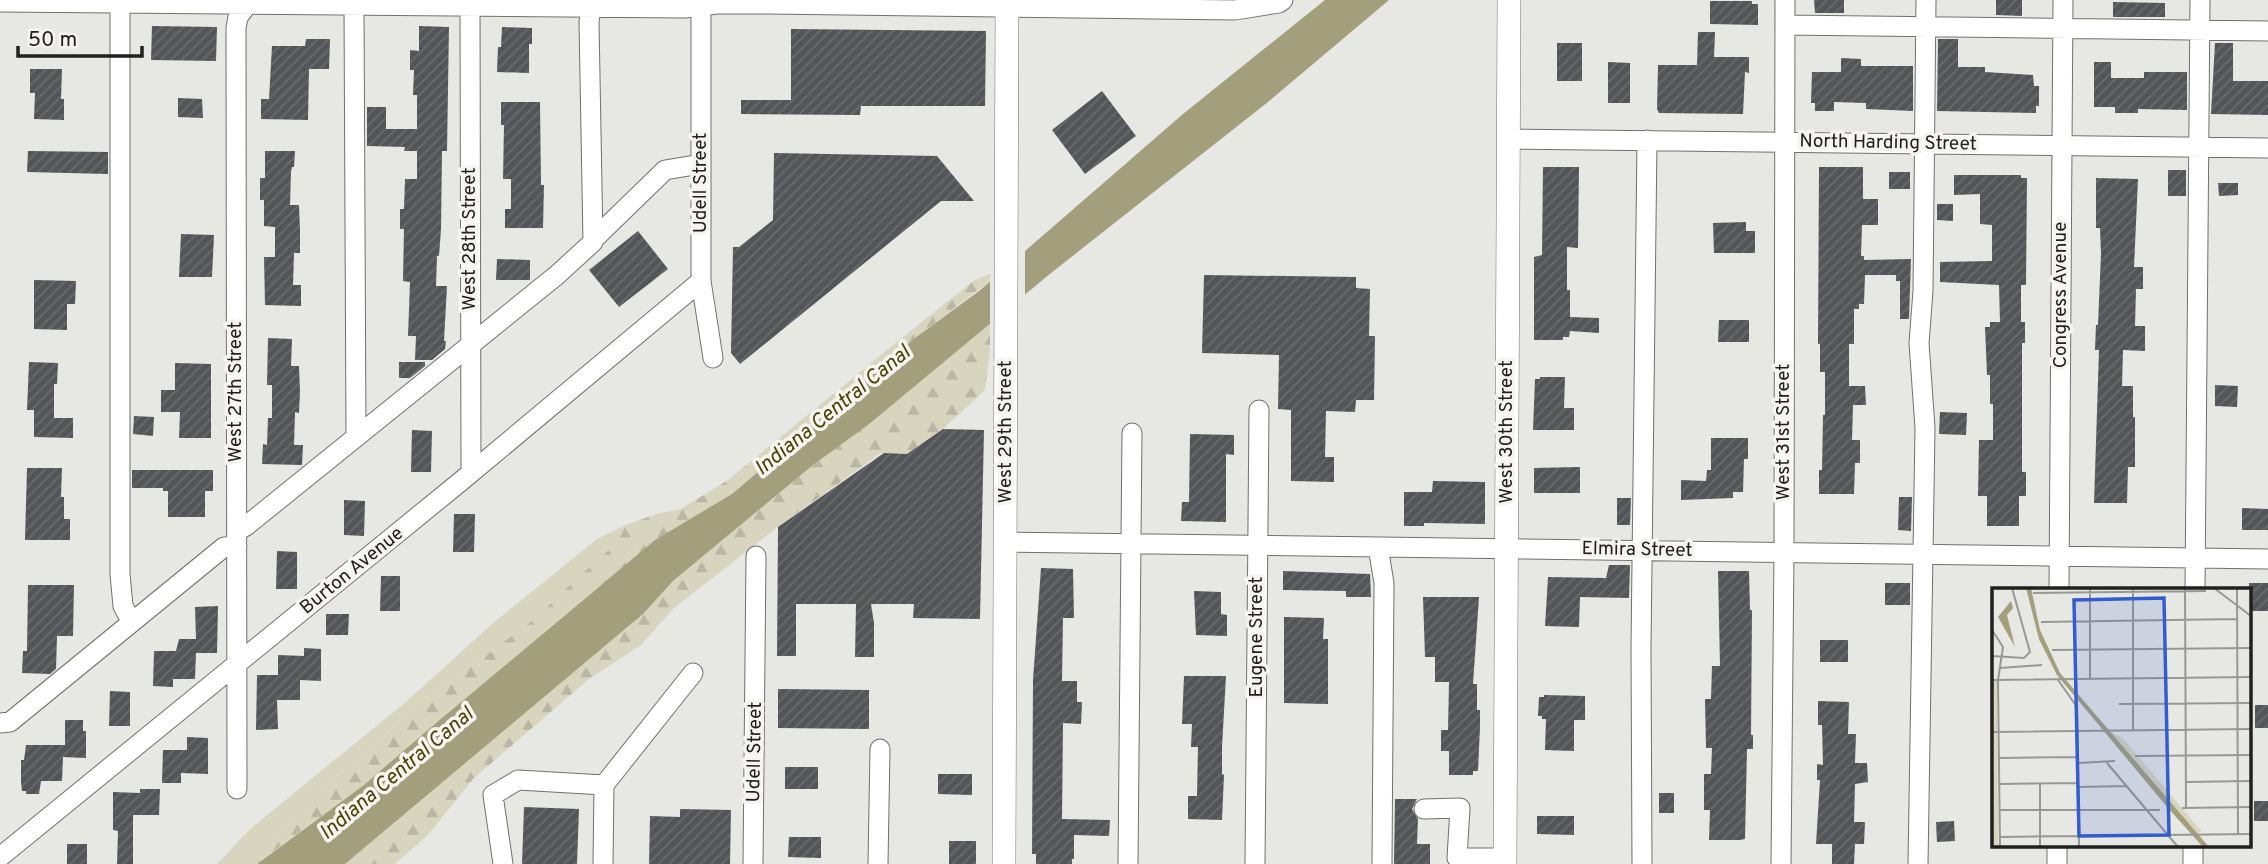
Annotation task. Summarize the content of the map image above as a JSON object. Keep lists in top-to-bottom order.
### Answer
{
  "streets": {
    "main road": ["West 29th Street", "West 30th Street"],
    "street": [
      "North Harding Street",
      "Udell Street",
      "West 28th Street",
      "Congress Avenue",
      "West 27th Street",
      "West 31st Street",
      "Elmira Street",
      "Burton Avenue",
      "Eugene Street"
    ]
  },
  "crossings": [
    ["North Harding Street", "Congress Avenue"],
    ["North Harding Street", "West 30th Street"],
    ["North Harding Street", "West 31st Street"],
    ["Udell Street", "Burton Avenue"],
    ["West 28th Street", "Burton Avenue"],
    ["Congress Avenue", "Elmira Street"],
    ["West 27th Street", "Burton Avenue"],
    ["West 29th Street", "Elmira Street"],
    ["West 30th Street", "Elmira Street"],
    ["West 31st Street", "Elmira Street"],
    ["Elmira Street", "Eugene Street"]
  ],
  "water": ["Indiana Central Canal"],
  "scale_bar": "50 m"
}
